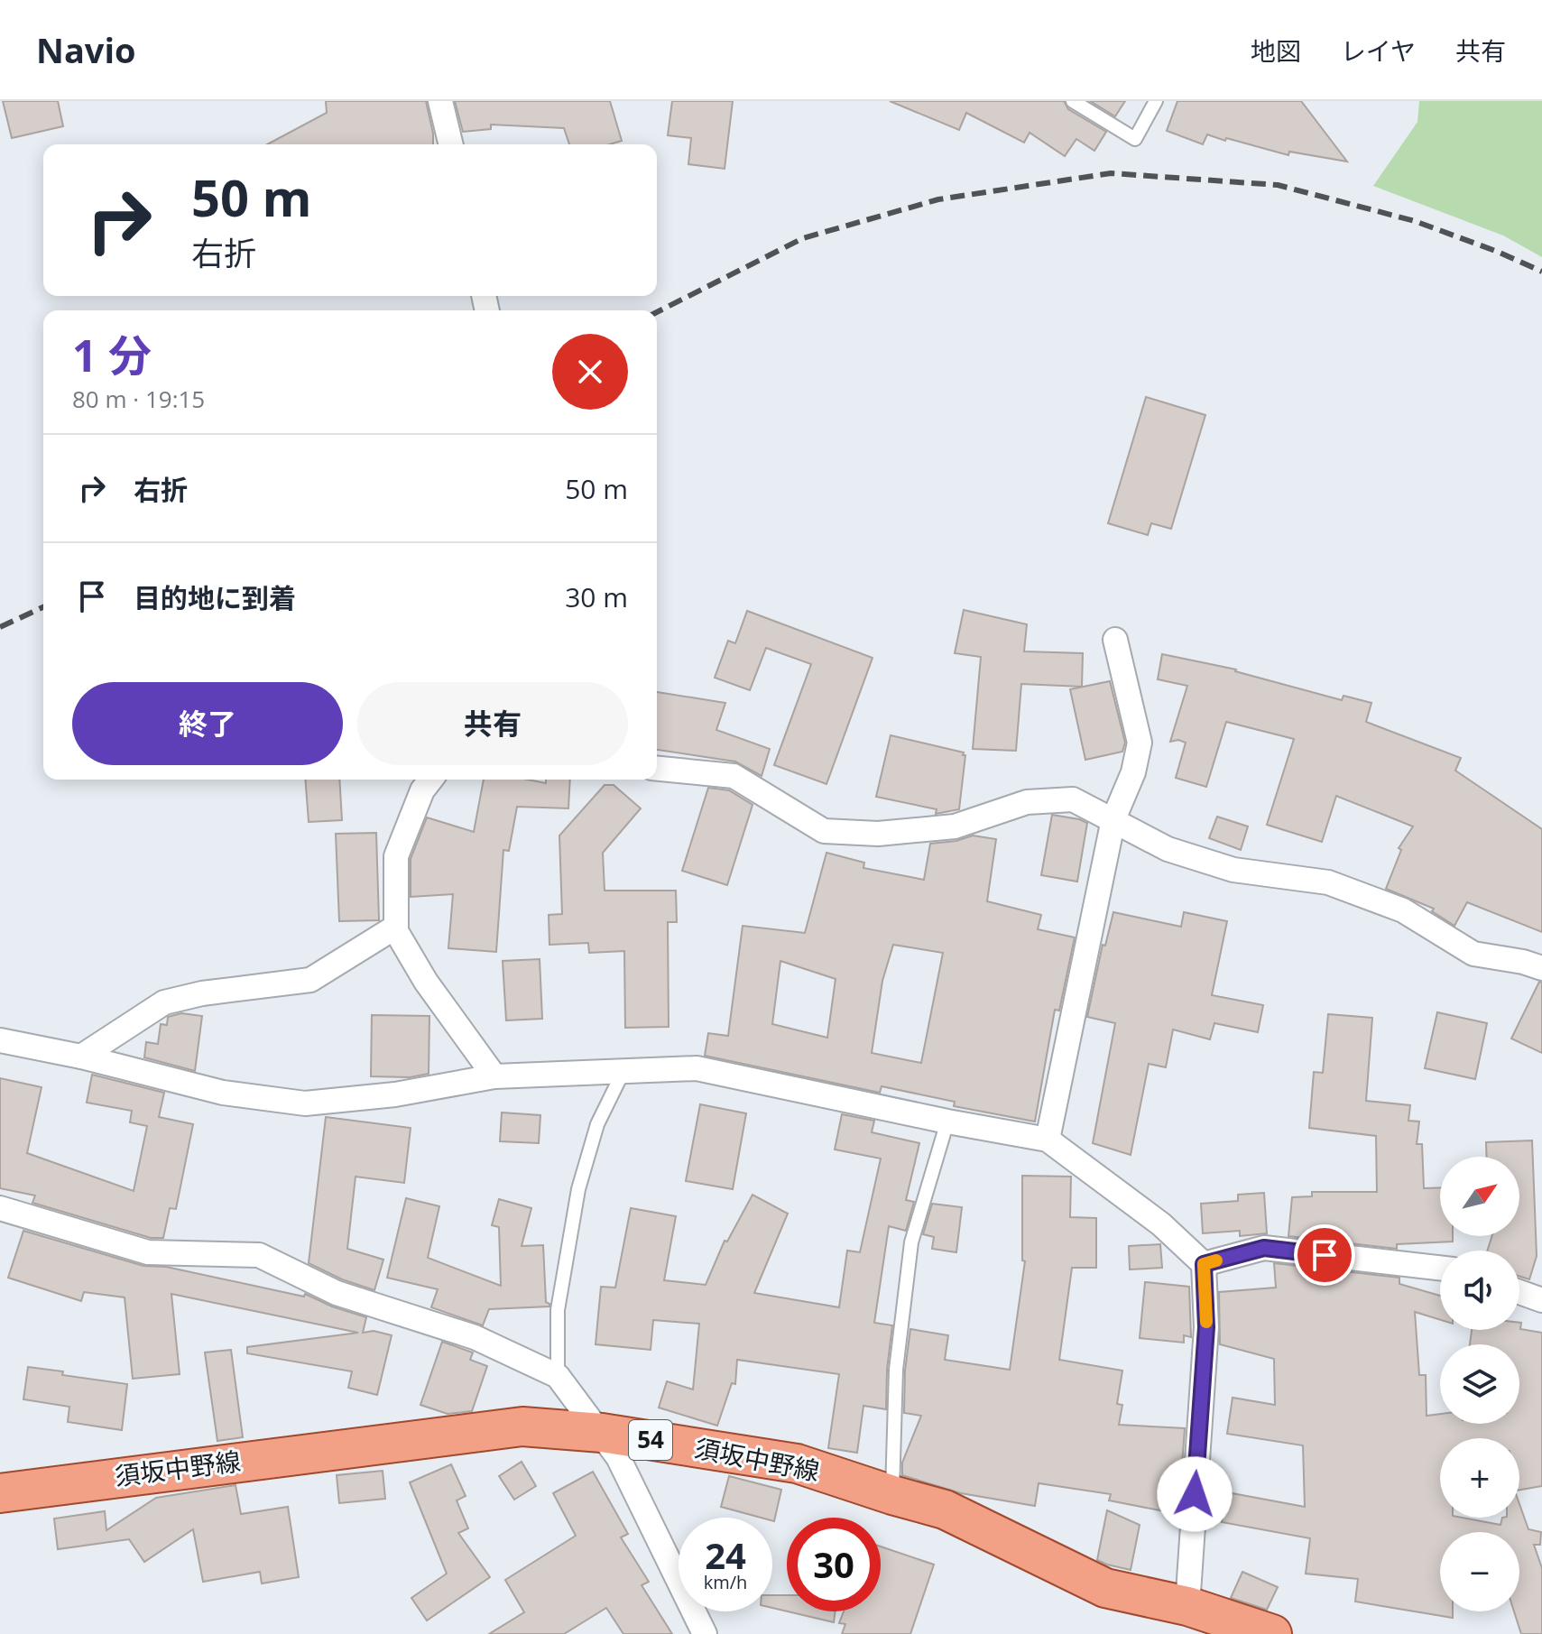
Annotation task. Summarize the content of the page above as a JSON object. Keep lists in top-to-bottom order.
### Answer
{
  "streets": {
    "main road": ["54", "須坂中野線"]
  },
  "north": "top right",
  "page": {
    "header": "Navio",
    "nav": ["地図", "レイヤ", "共有"],
    "turn": ["50 m", "右折"],
    "heading": ["1 分", "80 m · 19:15"],
    "list": [
      {
        "name": "右折",
        "value": "50 m"
      },
      {
        "name": "目的地に到着",
        "value": "30 m"
      }
    ],
    "buttons": ["終了", "共有"],
    "map_buttons": ["+", "−"],
    "speed": "24 km/h",
    "limit": "30"
  }
}
